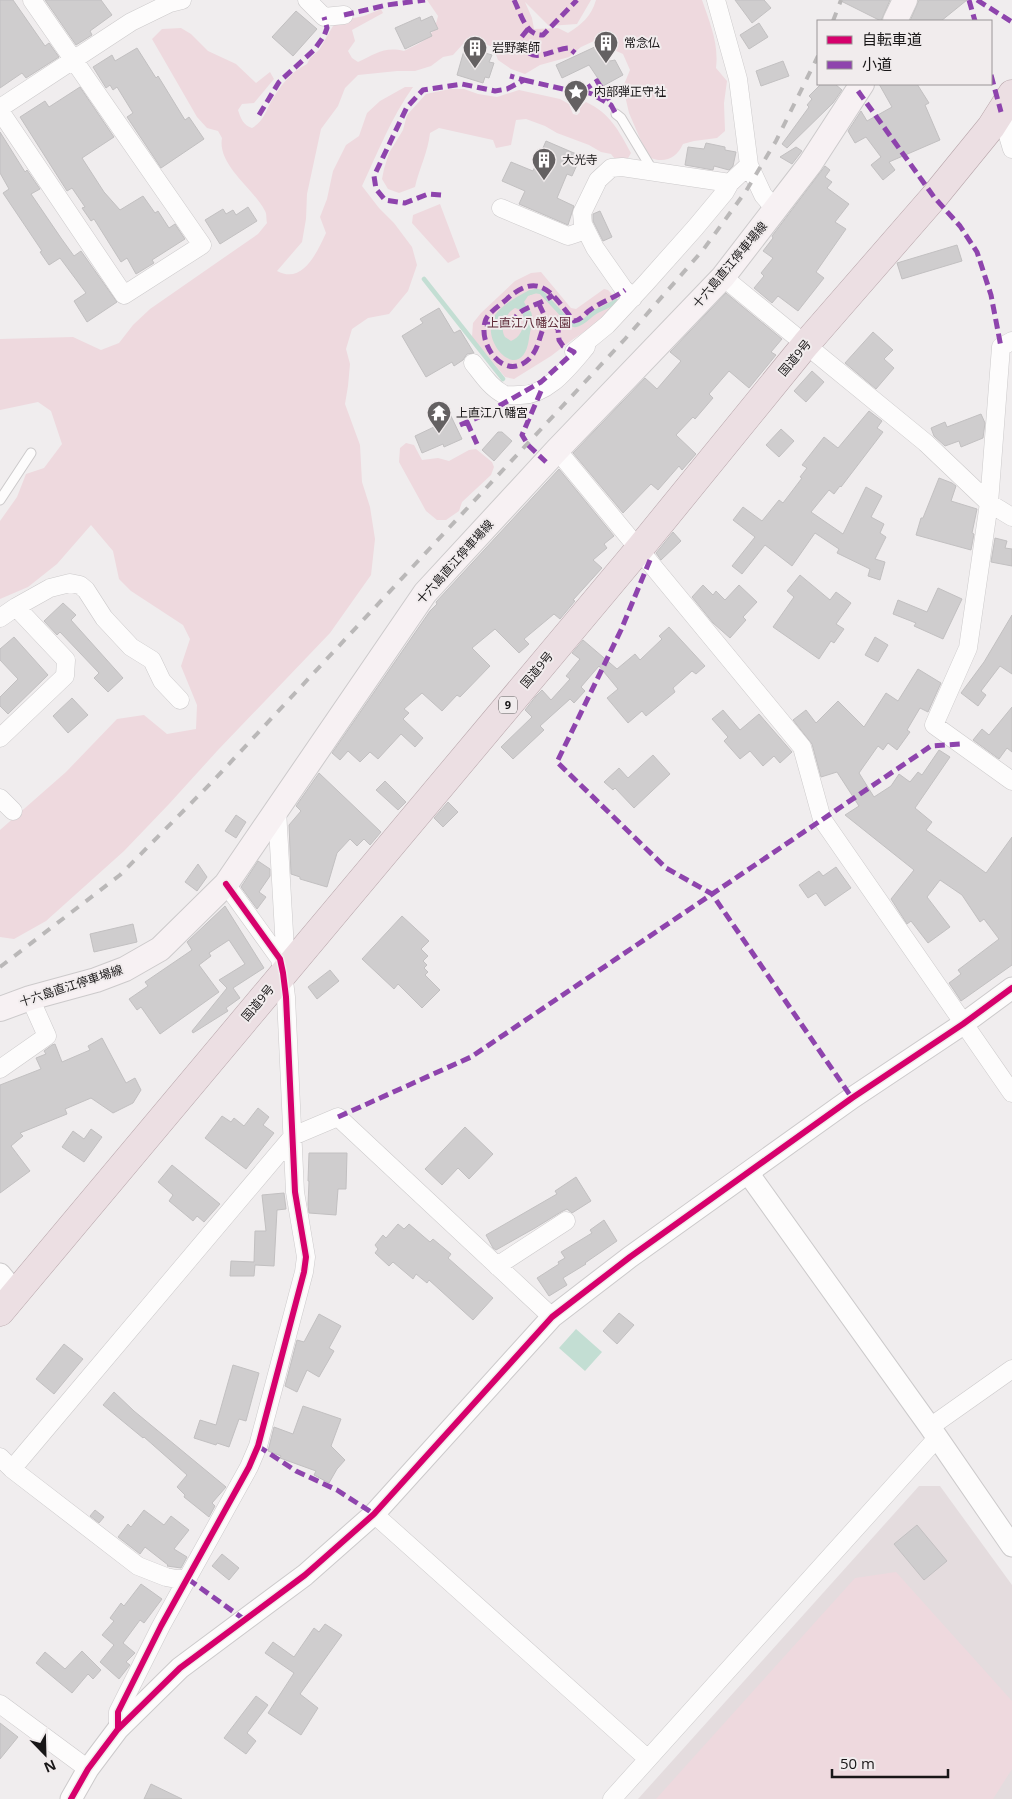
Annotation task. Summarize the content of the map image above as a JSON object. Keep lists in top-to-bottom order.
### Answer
{
  "streets": {
    "highway": ["国道9号", "9"],
    "main road": ["十六島直江停車場線"]
  },
  "parks": ["上直江八幡公園"],
  "places": {
    "building": ["常念仏", "岩野薬師", "大光寺"],
    "place": ["内部弾正守社"],
    "temple": ["上直江八幡宮"]
  },
  "legend": ["自転車道", "小道"],
  "scale_bar": "50 m",
  "north": "bottom right"
}
